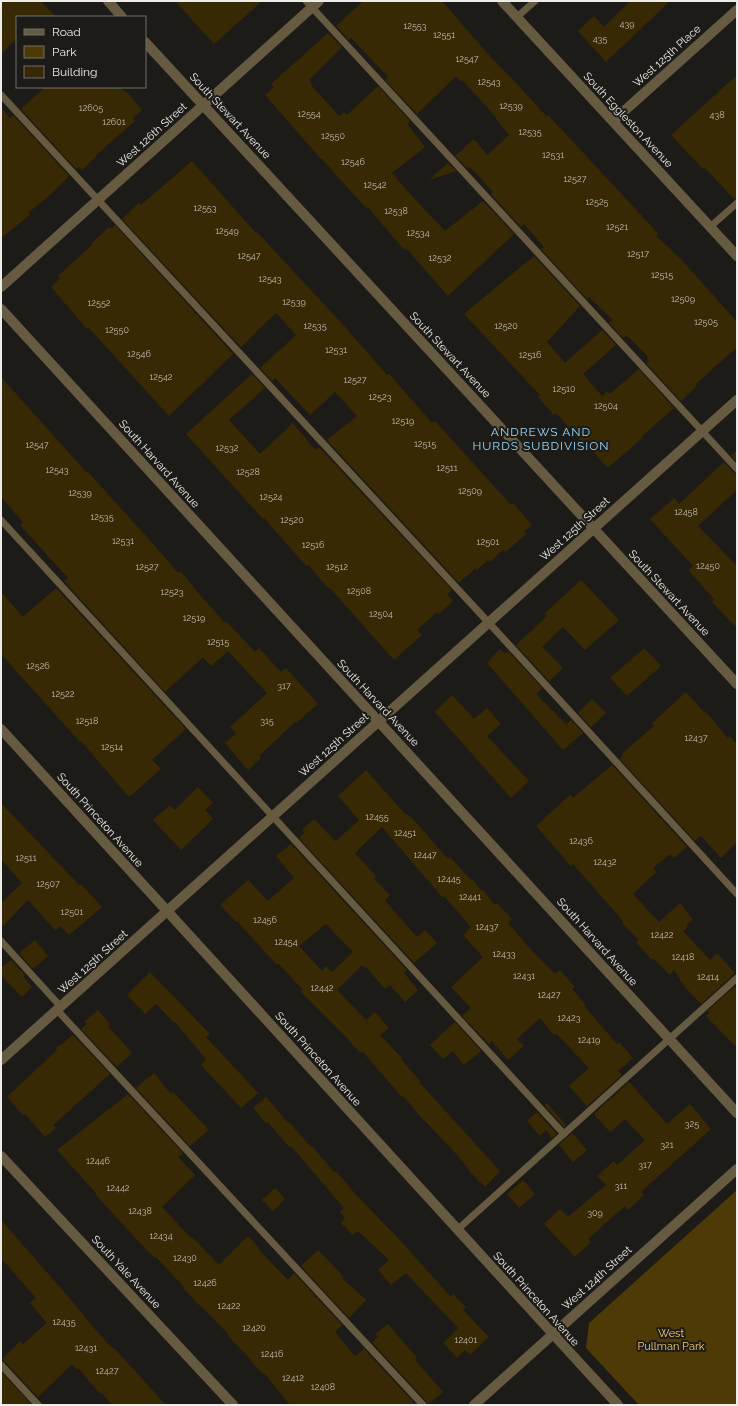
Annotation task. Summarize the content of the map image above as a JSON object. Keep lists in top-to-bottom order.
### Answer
{
  "streets": {
    "street": [
      "West 125th Place",
      "South Stewart Avenue",
      "South Eggleston Avenue",
      "West 126th Street",
      "South Harvard Avenue",
      "West 125th Street",
      "South Princeton Avenue",
      "South Yale Avenue",
      "West 124th Street"
    ]
  },
  "crossings": [
    ["West 125th Place", "South Eggleston Avenue"],
    ["South Stewart Avenue", "West 126th Street"],
    ["South Stewart Avenue", "West 125th Street"],
    ["South Harvard Avenue", "West 125th Street"],
    ["West 125th Street", "South Princeton Avenue"],
    ["South Princeton Avenue", "West 124th Street"]
  ],
  "districts": ["ANDREWS AND HURDS SUBDIVISION"],
  "parks": ["West Pullman Park"],
  "house_numbers": [
    "439",
    "12553",
    "12551",
    "435",
    "12547",
    "12543",
    "12539",
    "12605",
    "12554",
    "438",
    "12601",
    "12535",
    "12550",
    "12531",
    "12546",
    "12527",
    "12542",
    "12525",
    "12553",
    "12538",
    "12521",
    "12549",
    "12534",
    "12517",
    "12547",
    "12532",
    "12515",
    "12543",
    "12509",
    "12539",
    "12552",
    "12505",
    "12535",
    "12520",
    "12550",
    "12531",
    "12546",
    "12516",
    "12542",
    "12527",
    "12510",
    "12523",
    "12504",
    "12519",
    "12515",
    "12547",
    "12532",
    "12511",
    "12543",
    "12528",
    "12509",
    "12539",
    "12524",
    "12458",
    "12535",
    "12520",
    "12531",
    "12501",
    "12516",
    "12450",
    "12527",
    "12512",
    "12508",
    "12523",
    "12504",
    "12519",
    "12515",
    "12526",
    "317",
    "12522",
    "12518",
    "315",
    "12437",
    "12514",
    "12455",
    "12451",
    "12436",
    "12447",
    "12511",
    "12432",
    "12445",
    "12507",
    "12441",
    "12501",
    "12456",
    "12437",
    "12422",
    "12454",
    "12433",
    "12418",
    "12431",
    "12414",
    "12442",
    "12427",
    "12423",
    "12419",
    "325",
    "321",
    "12446",
    "317",
    "311",
    "12442",
    "12438",
    "309",
    "12434",
    "12430",
    "12426",
    "12422",
    "12435",
    "12420",
    "12401",
    "12431",
    "12416",
    "12427",
    "12412",
    "12408"
  ],
  "legend": ["Road", "Park", "Building"]
}
